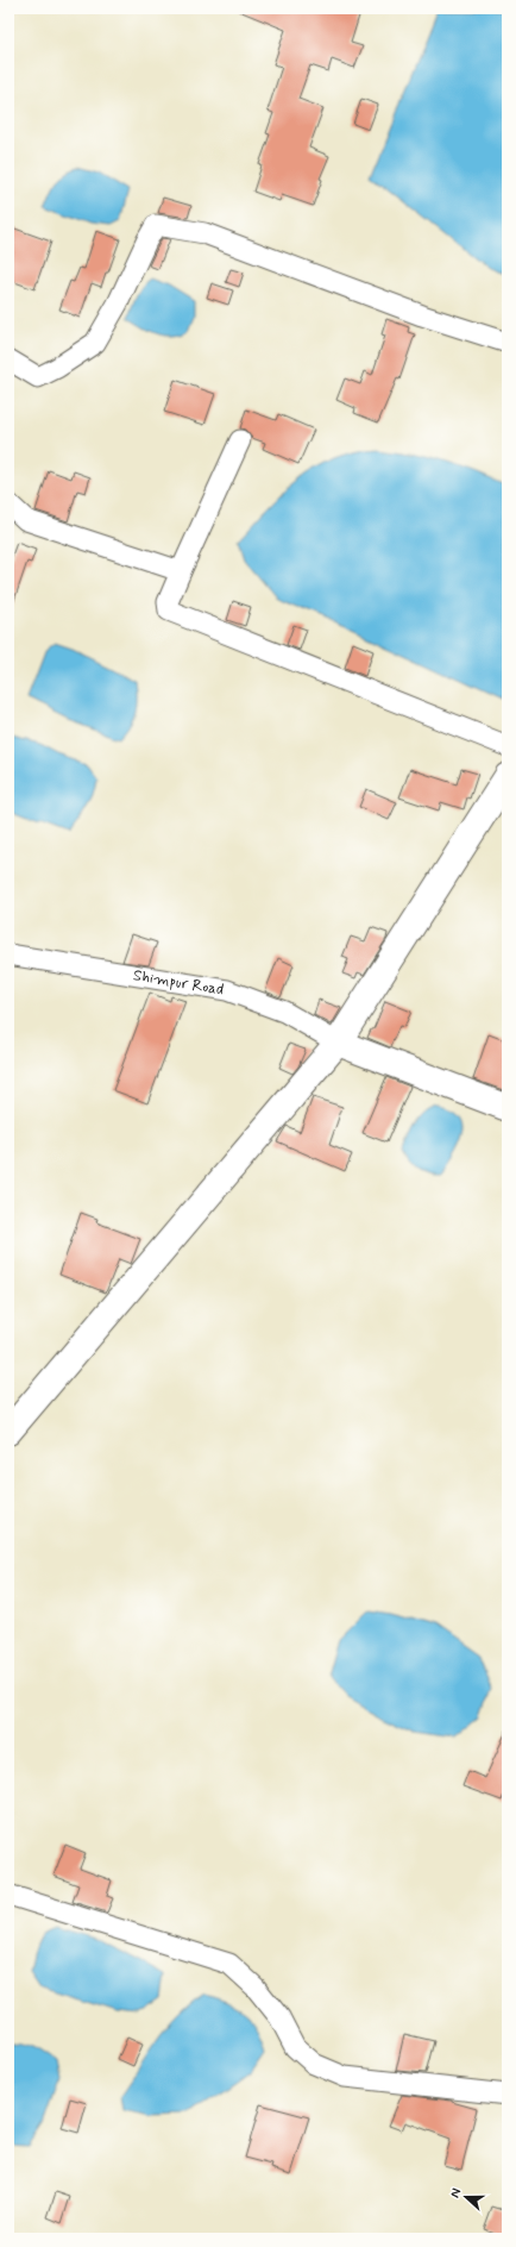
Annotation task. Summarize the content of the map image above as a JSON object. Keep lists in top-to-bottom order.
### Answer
{
  "streets": {
    "street": ["Shimpur Road"]
  },
  "north": "left"
}
